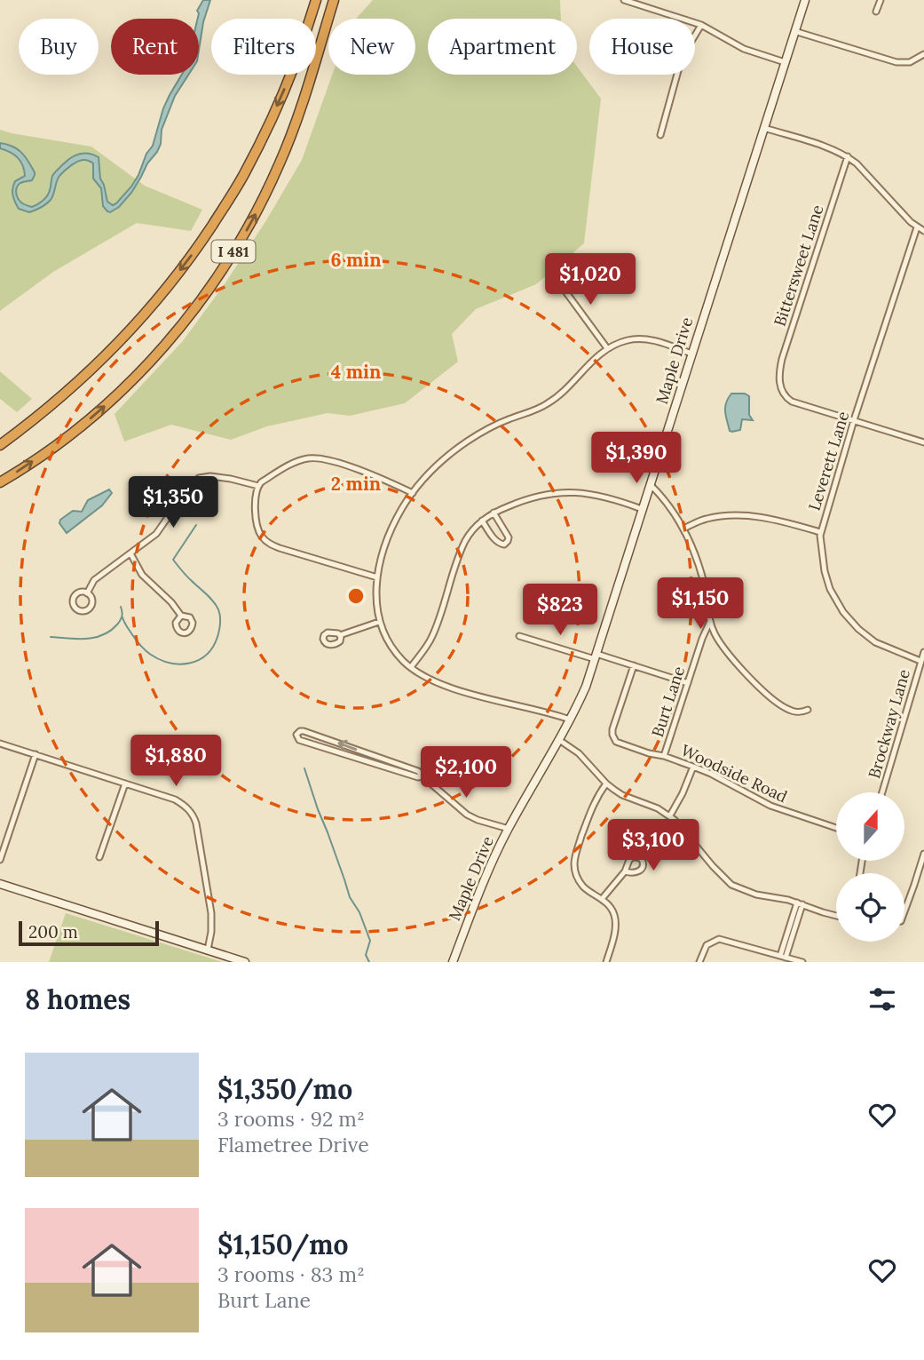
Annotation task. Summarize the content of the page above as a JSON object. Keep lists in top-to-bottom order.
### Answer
{
  "streets": {
    "highway": ["I 481"],
    "street": [
      "Bittersweet Lane",
      "Maple Drive",
      "Leverett Lane",
      "Burt Lane",
      "Brockway Lane",
      "Woodside Road"
    ]
  },
  "crossings": [
    ["Bittersweet Lane", "Leverett Lane"],
    ["Leverett Lane", "Brockway Lane"],
    ["Burt Lane", "Woodside Road"]
  ],
  "scale_bar": "200 m",
  "north": "top",
  "page": {
    "chip": [
      "Buy",
      "Rent",
      "Filters",
      "New",
      "Apartment",
      "House"
    ],
    "price": [
      "$1,020",
      "$1,390",
      "$1,350",
      "$1,150",
      "$823",
      "$1,880",
      "$2,100",
      "$3,100"
    ],
    "scale": "200 m",
    "heading": "8 homes",
    "list": [
      {
        "name": "$1,350/mo",
        "note": "3 rooms · 92 m² · Flametree Drive"
      },
      {
        "name": "$1,150/mo",
        "note": "3 rooms · 83 m² · Burt Lane"
      }
    ]
  },
  "rings": ["6 min", "4 min", "2 min"]
}
